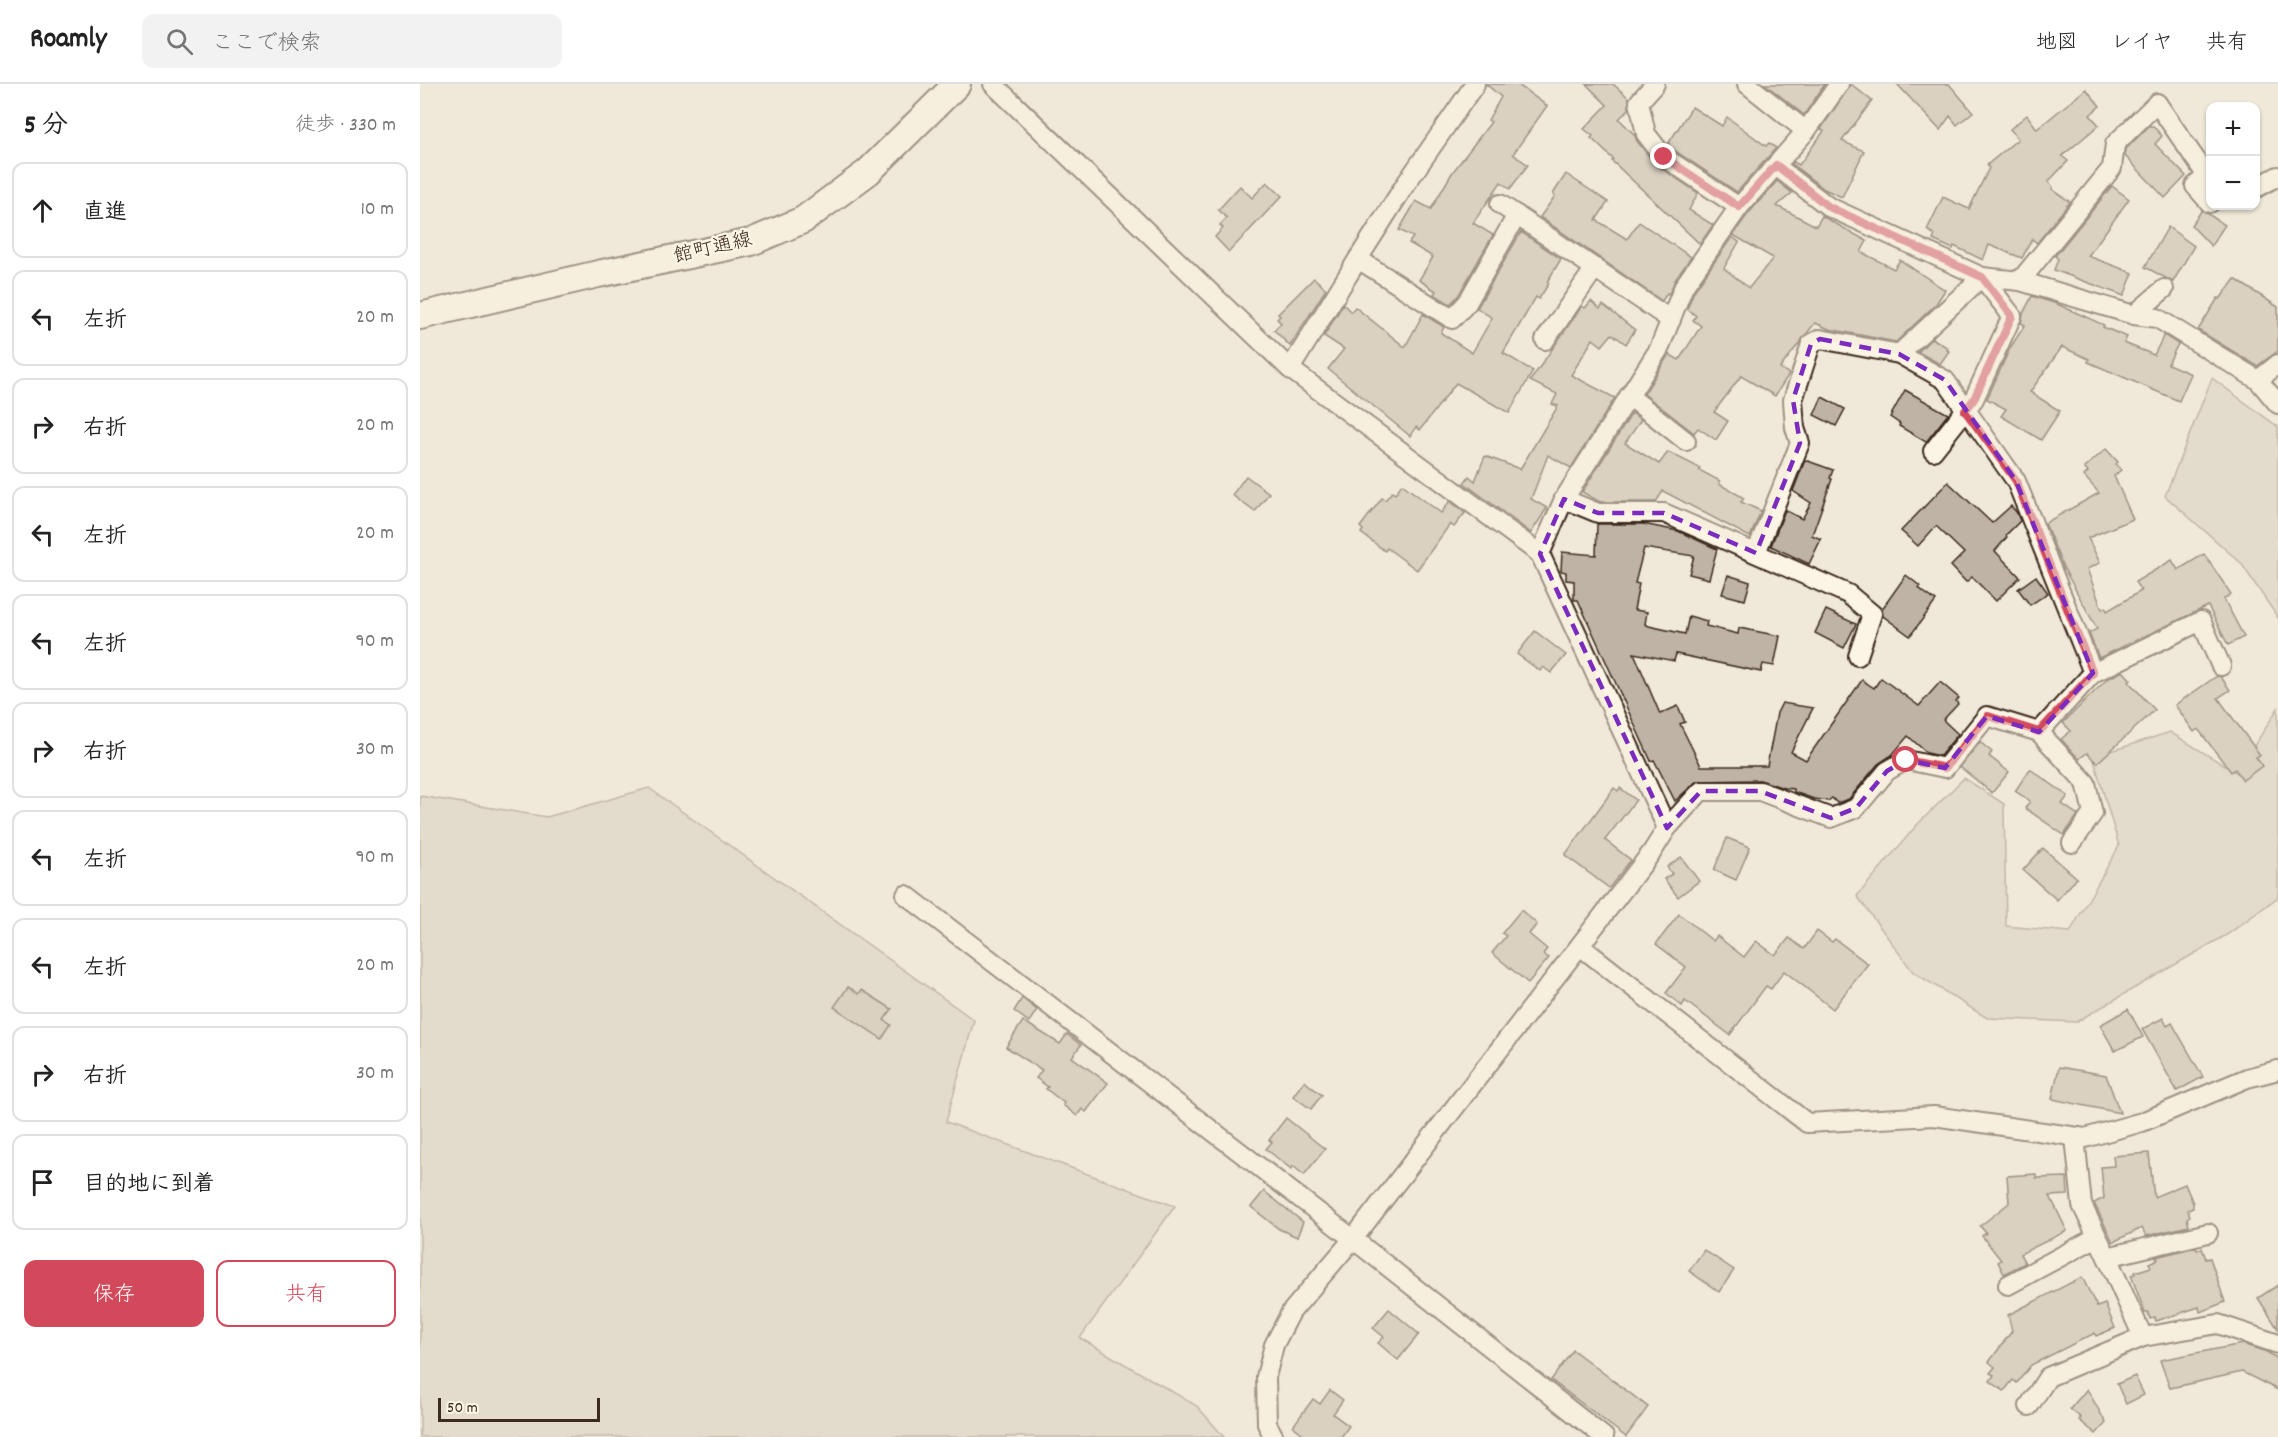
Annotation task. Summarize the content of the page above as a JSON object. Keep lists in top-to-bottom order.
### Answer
{
  "streets": {
    "main road": ["館町通線"]
  },
  "scale_bar": "50 m",
  "page": {
    "header": "Roamly",
    "search": "ここで検索",
    "nav": ["地図", "レイヤ", "共有"],
    "heading": ["5 分", "徒歩 · 330 m"],
    "map_buttons": ["+", "−"],
    "list": [
      ["直進", "10 m"],
      ["左折", "20 m"],
      ["右折", "20 m"],
      ["左折", "20 m"],
      ["左折", "90 m"],
      ["右折", "30 m"],
      ["左折", "90 m"],
      ["左折", "20 m"],
      ["右折", "30 m"],
      "目的地に到着"
    ],
    "buttons": ["保存", "共有"],
    "scale": "50 m"
  }
}
